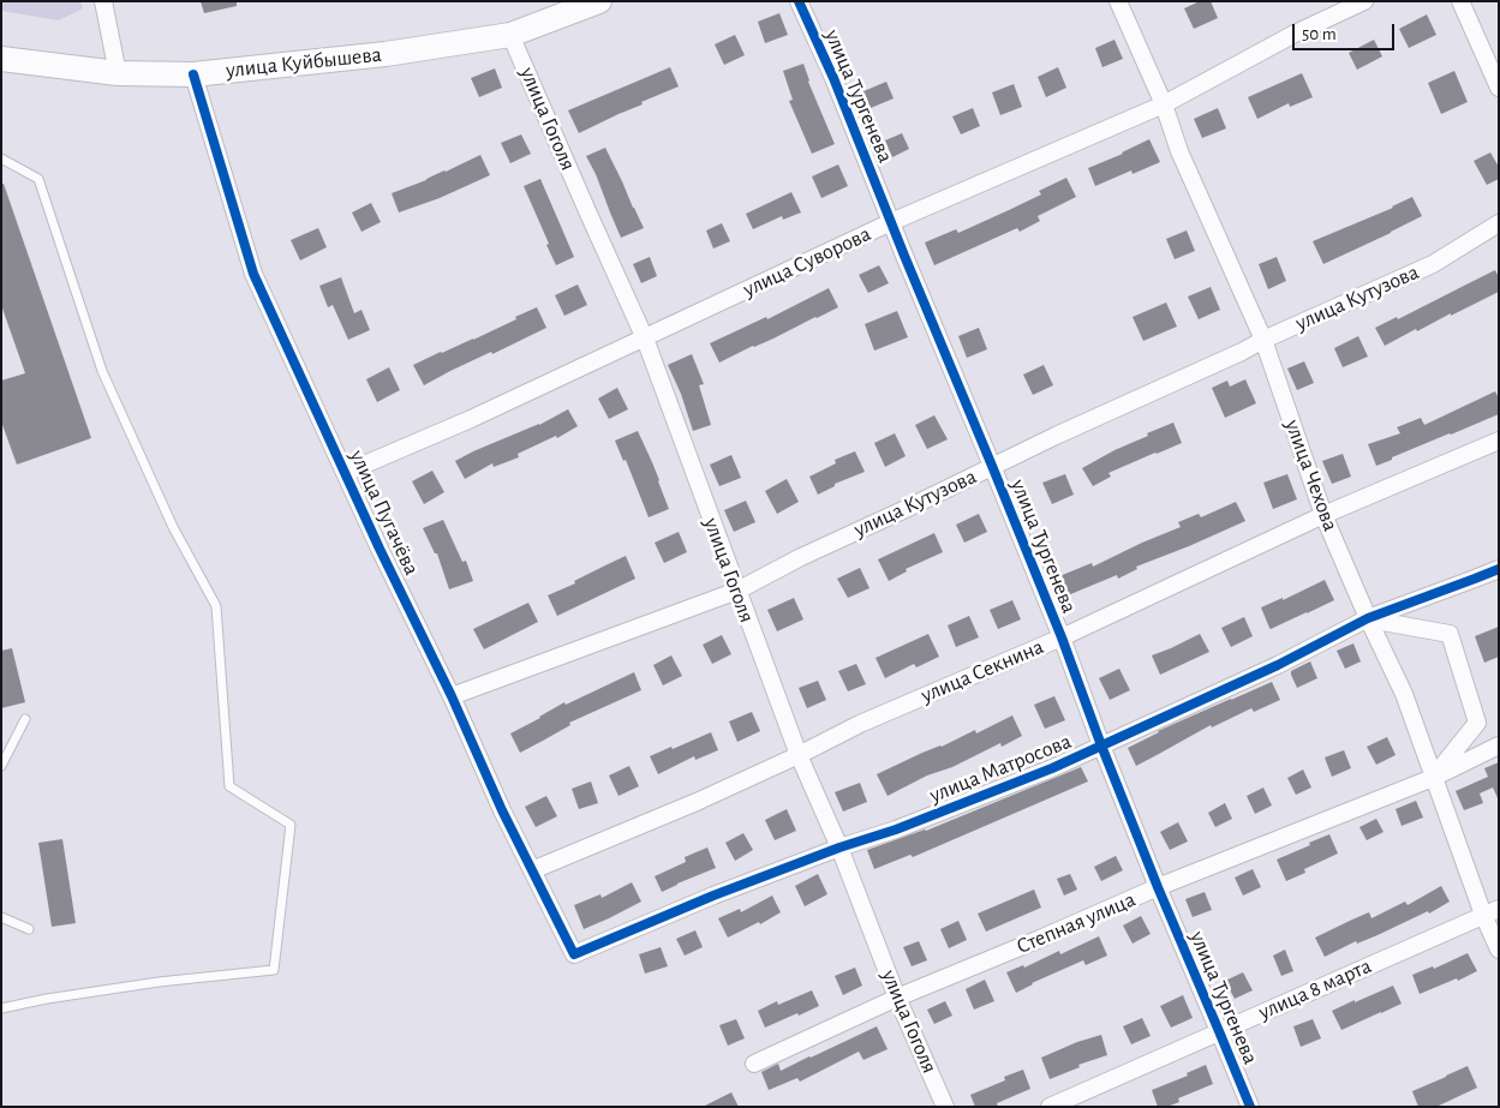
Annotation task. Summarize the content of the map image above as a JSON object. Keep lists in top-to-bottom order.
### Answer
{
  "streets": {
    "main road": ["улица Куйбышева"],
    "street": [
      "улица Тургенева",
      "улица Гоголя",
      "улица Суворова",
      "улица Кутузова",
      "улица Чехова",
      "улица Пугачёва",
      "улица Секнина",
      "улица Матросова",
      "Степная улица",
      "улица 8 марта"
    ]
  },
  "crossings": [
    ["улица Куйбышева", "улица Гоголя"],
    ["улица Куйбышева", "улица Пугачёва"],
    ["улица Тургенева", "улица Суворова"],
    ["улица Тургенева", "улица Кутузова"],
    ["улица Тургенева", "улица Секнина"],
    ["улица Тургенева", "улица Матросова"],
    ["улица Тургенева", "Степная улица"],
    ["улица Тургенева", "улица 8 марта"],
    ["улица Гоголя", "улица Суворова"],
    ["улица Гоголя", "улица Кутузова"],
    ["улица Гоголя", "улица Секнина"],
    ["улица Гоголя", "улица Матросова"],
    ["улица Гоголя", "Степная улица"],
    ["улица Суворова", "улица Чехова"],
    ["улица Суворова", "улица Пугачёва"],
    ["улица Кутузова", "улица Чехова"],
    ["улица Кутузова", "улица Пугачёва"],
    ["улица Чехова", "улица Секнина"],
    ["улица Чехова", "улица Матросова"],
    ["улица Чехова", "Степная улица"],
    ["улица Чехова", "улица 8 марта"],
    ["улица Пугачёва", "улица Секнина"],
    ["улица Пугачёва", "улица Матросова"]
  ],
  "scale_bar": "50 m"
}
